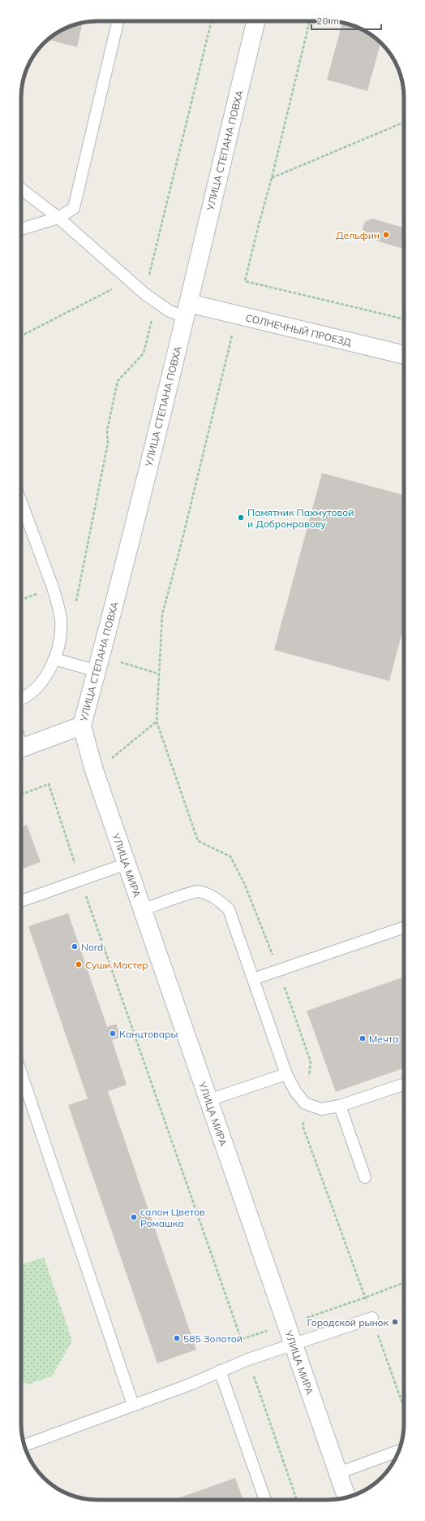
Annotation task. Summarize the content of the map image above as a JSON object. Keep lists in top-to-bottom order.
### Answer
{
  "streets": {
    "street": ["УЛИЦА СТЕПАНА ПОВХА", "СОЛНЕЧНЫЙ ПРОЕЗД", "УЛИЦА МИРА"]
  },
  "crossings": [
    ["УЛИЦА СТЕПАНА ПОВХА", "СОЛНЕЧНЫЙ ПРОЕЗД"],
    ["УЛИЦА СТЕПАНА ПОВХА", "УЛИЦА МИРА"]
  ],
  "places": [
    "Дельфин",
    "Памятник Пахмутовой и Добронравову",
    "Nord",
    "Суши Мастер",
    "Канцтовары",
    "Мечта",
    "салон Цветов Ромашка",
    "Городской рынок",
    "585 Золотой"
  ],
  "scale_bar": "20 m"
}
